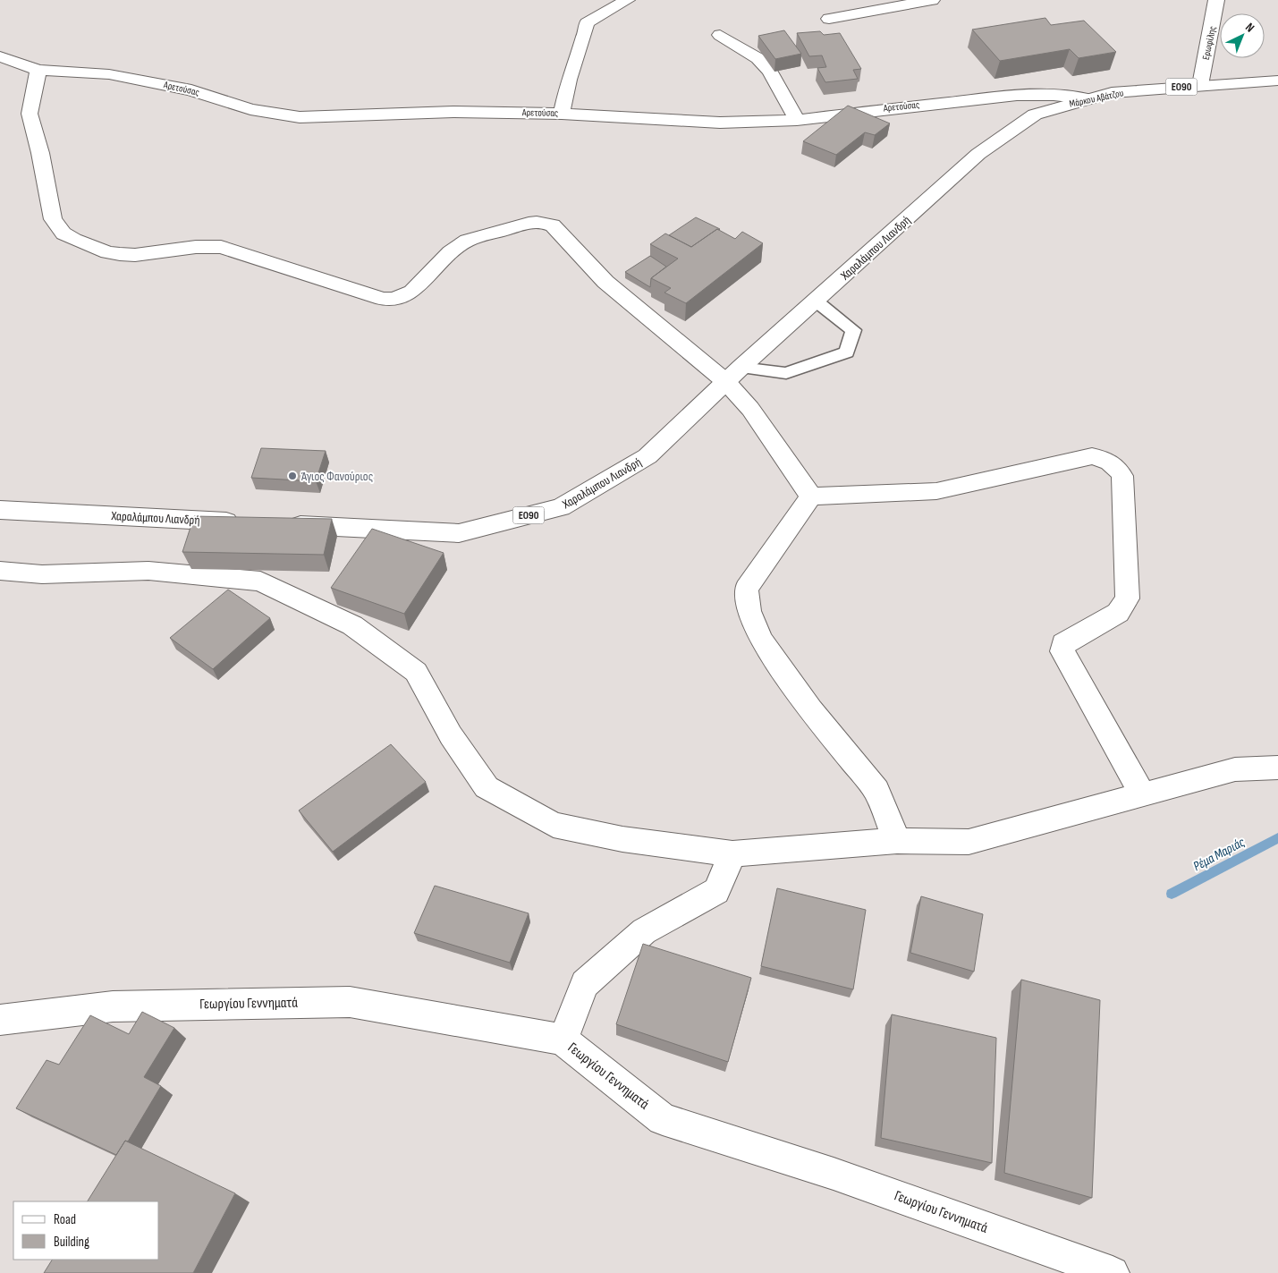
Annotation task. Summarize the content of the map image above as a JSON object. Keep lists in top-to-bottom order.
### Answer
{
  "streets": {
    "street": [
      "Ερωφίλης",
      "ΕΟ90",
      "Αρετούσας",
      "Μάρκου Αβάτζου",
      "Χαραλάμπου Λιανδρή",
      "Γεωργίου Γεννηματά"
    ]
  },
  "crossings": [
    ["Ερωφίλης", "Μάρκου Αβάτζου"],
    ["Αρετούσας", "Μάρκου Αβάτζου"],
    ["Μάρκου Αβάτζου", "Χαραλάμπου Λιανδρή"]
  ],
  "water": ["Ρέμα Μαριάς"],
  "places": ["Άγιος Φανούριος"],
  "legend": ["Road", "Building"],
  "north": "top right"
}
